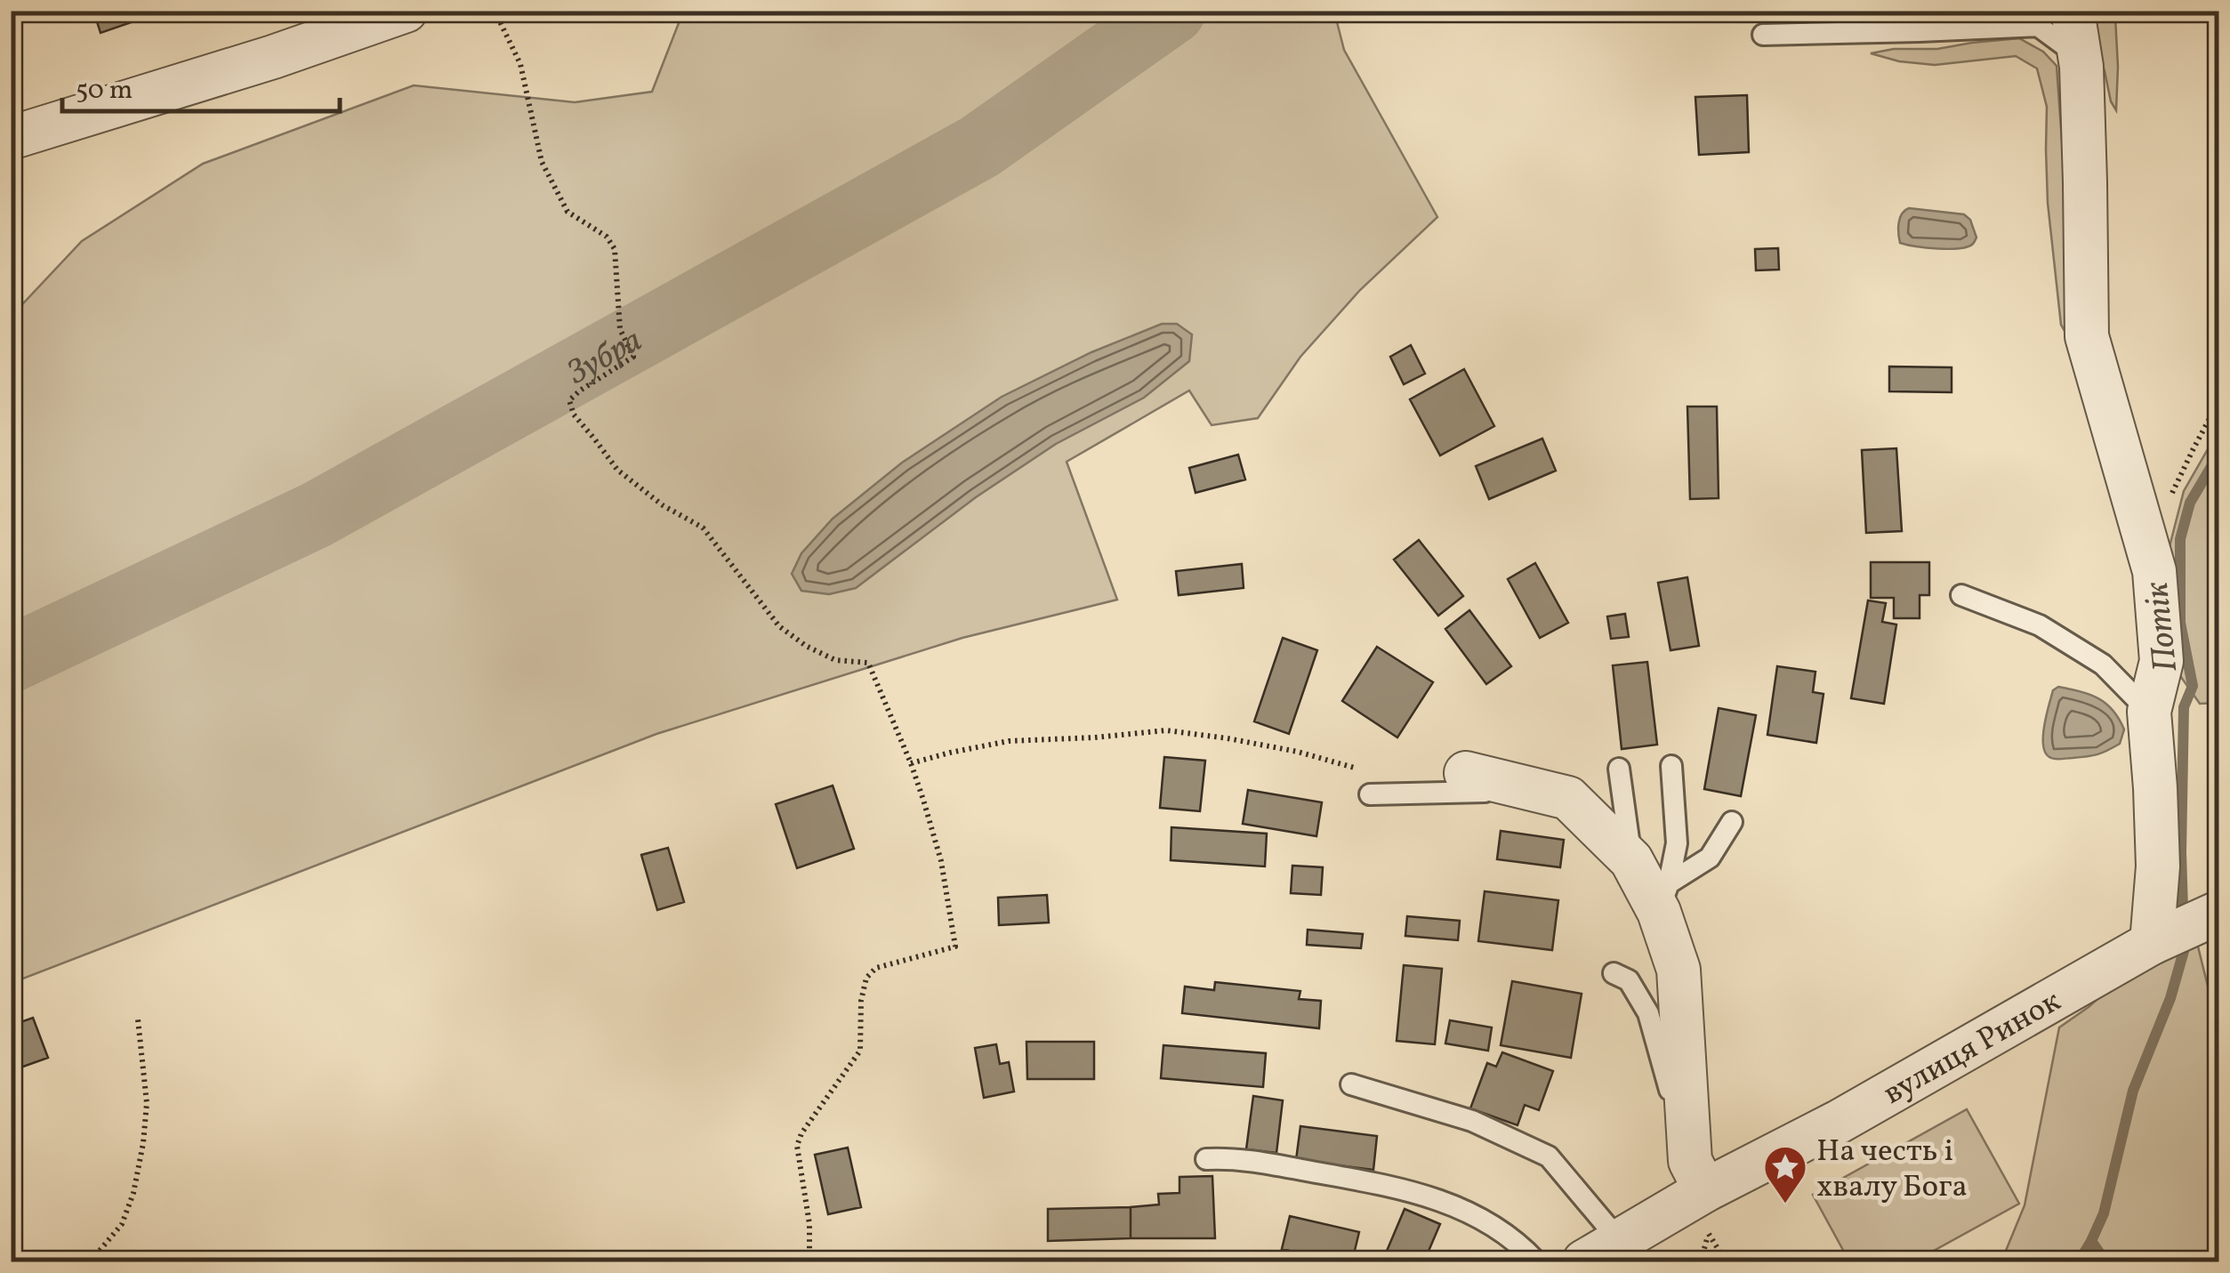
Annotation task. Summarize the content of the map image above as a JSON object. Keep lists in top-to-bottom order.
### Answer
{
  "streets": {
    "street": ["вулиця Ринок"]
  },
  "water": ["Зубра", "Потік"],
  "places": {
    "place": ["На честь і хвалу Бога"]
  },
  "scale_bar": "50 m"
}
